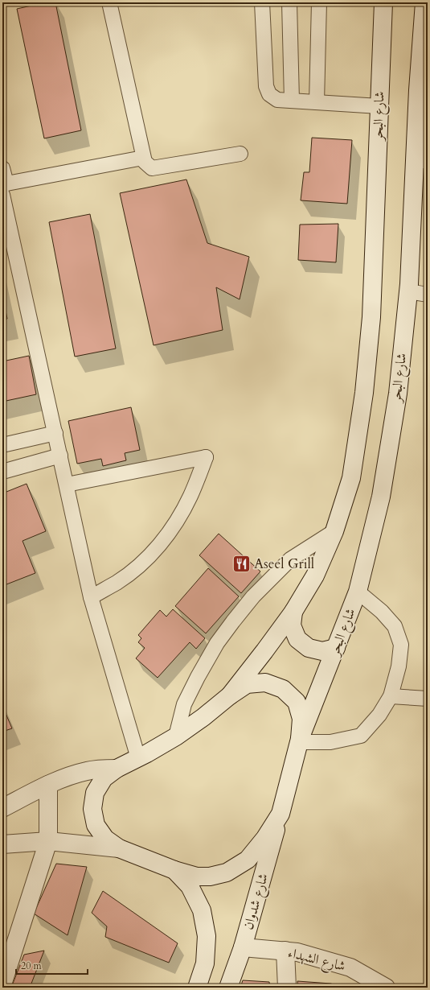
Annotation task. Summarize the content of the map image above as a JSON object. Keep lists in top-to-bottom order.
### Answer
{
  "streets": {
    "main road": ["شارع البحر", "شارع شدوان", "شارع الشهداء"]
  },
  "crossings": [
    ["شارع البحر", "شارع شدوان"],
    ["شارع شدوان", "شارع الشهداء"]
  ],
  "places": {
    "restaurant": ["Aseel Grill"]
  },
  "scale_bar": "20 m"
}
